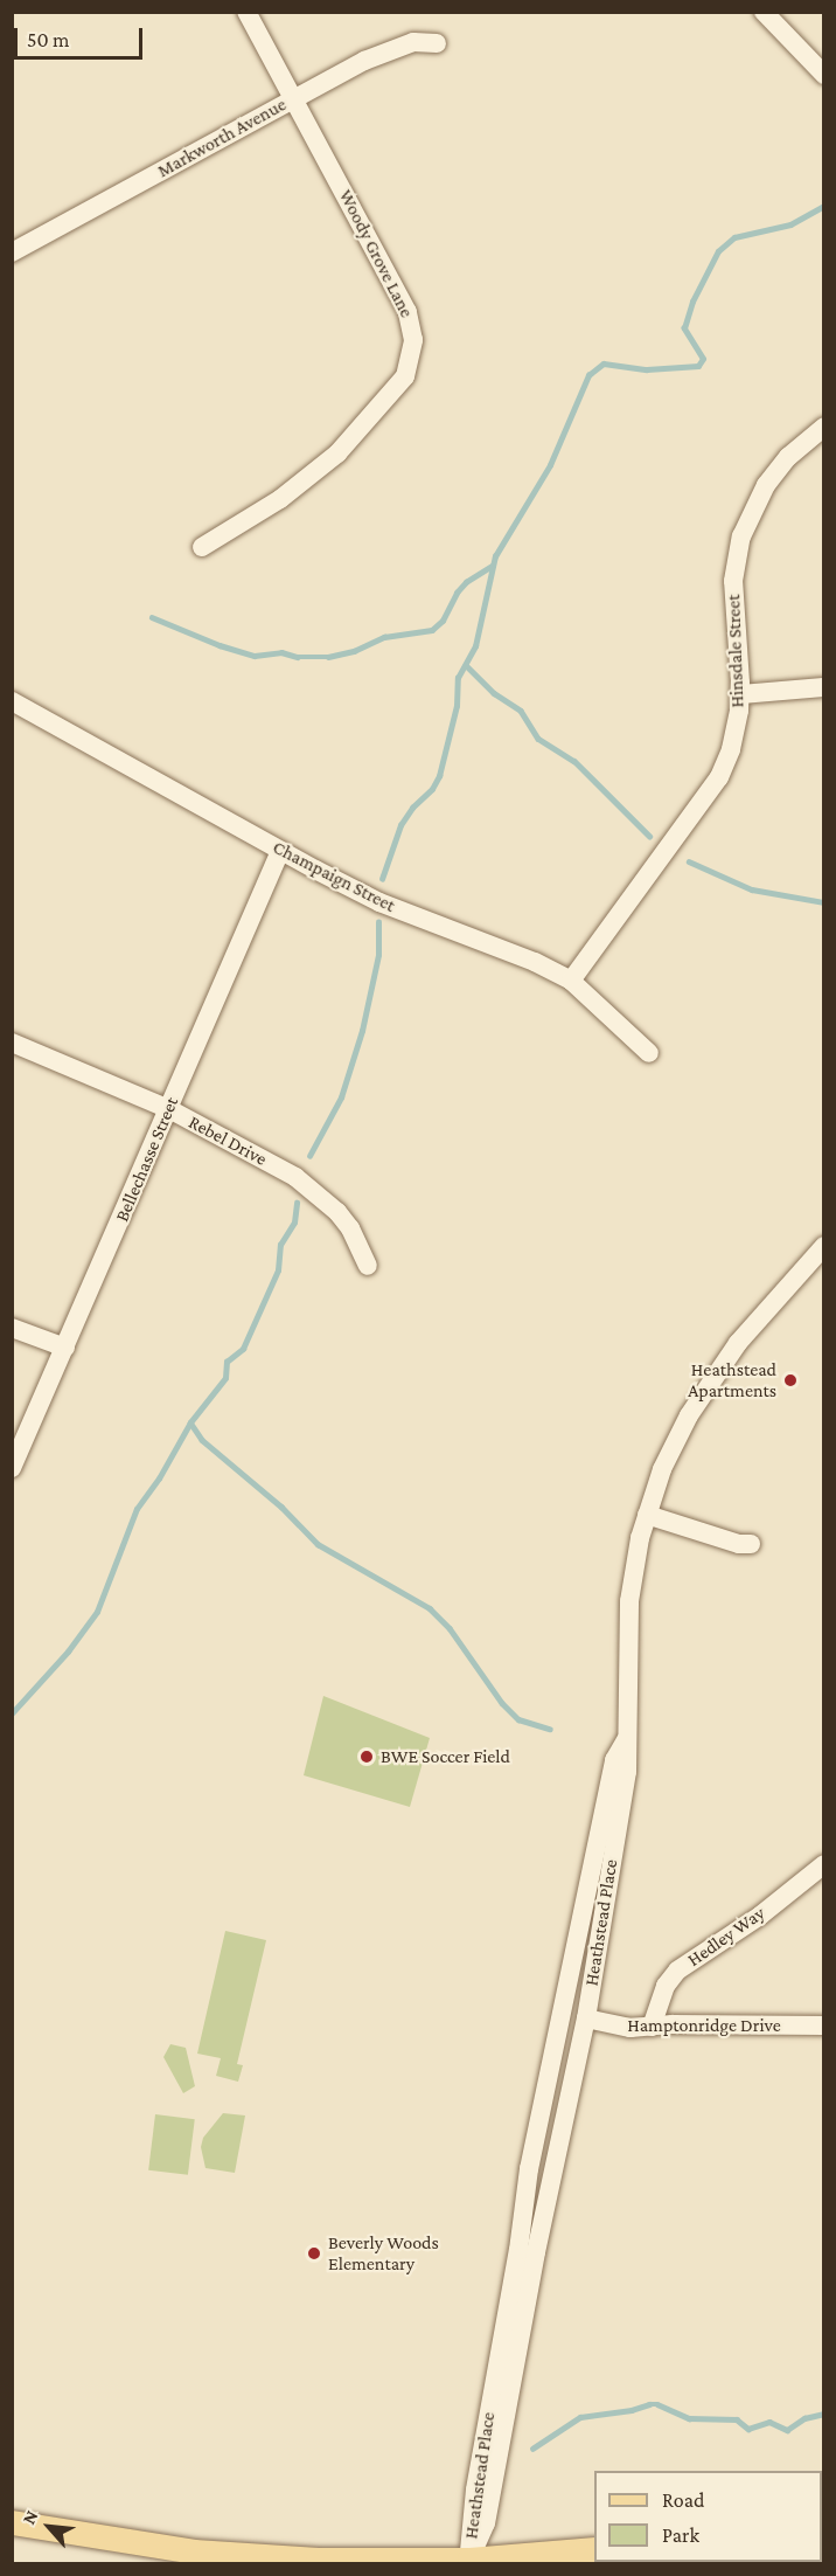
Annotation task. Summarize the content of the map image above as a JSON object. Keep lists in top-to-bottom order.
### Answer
{
  "streets": {
    "street": [
      "Markworth Avenue",
      "Woody Grove Lane",
      "Hinsdale Street",
      "Champaign Street",
      "Rebel Drive",
      "Bellechasse Street",
      "Heathstead Place",
      "Hedley Way",
      "Hamptonridge Drive"
    ]
  },
  "crossings": [
    ["Markworth Avenue", "Woody Grove Lane"],
    ["Hinsdale Street", "Champaign Street"],
    ["Champaign Street", "Bellechasse Street"],
    ["Rebel Drive", "Bellechasse Street"],
    ["Heathstead Place", "Hamptonridge Drive"],
    ["Hedley Way", "Hamptonridge Drive"]
  ],
  "places": ["Heathstead Apartments", "BWE Soccer Field", "Beverly Woods Elementary"],
  "legend": ["Road", "Park"],
  "scale_bar": "50 m",
  "north": "top left"
}
